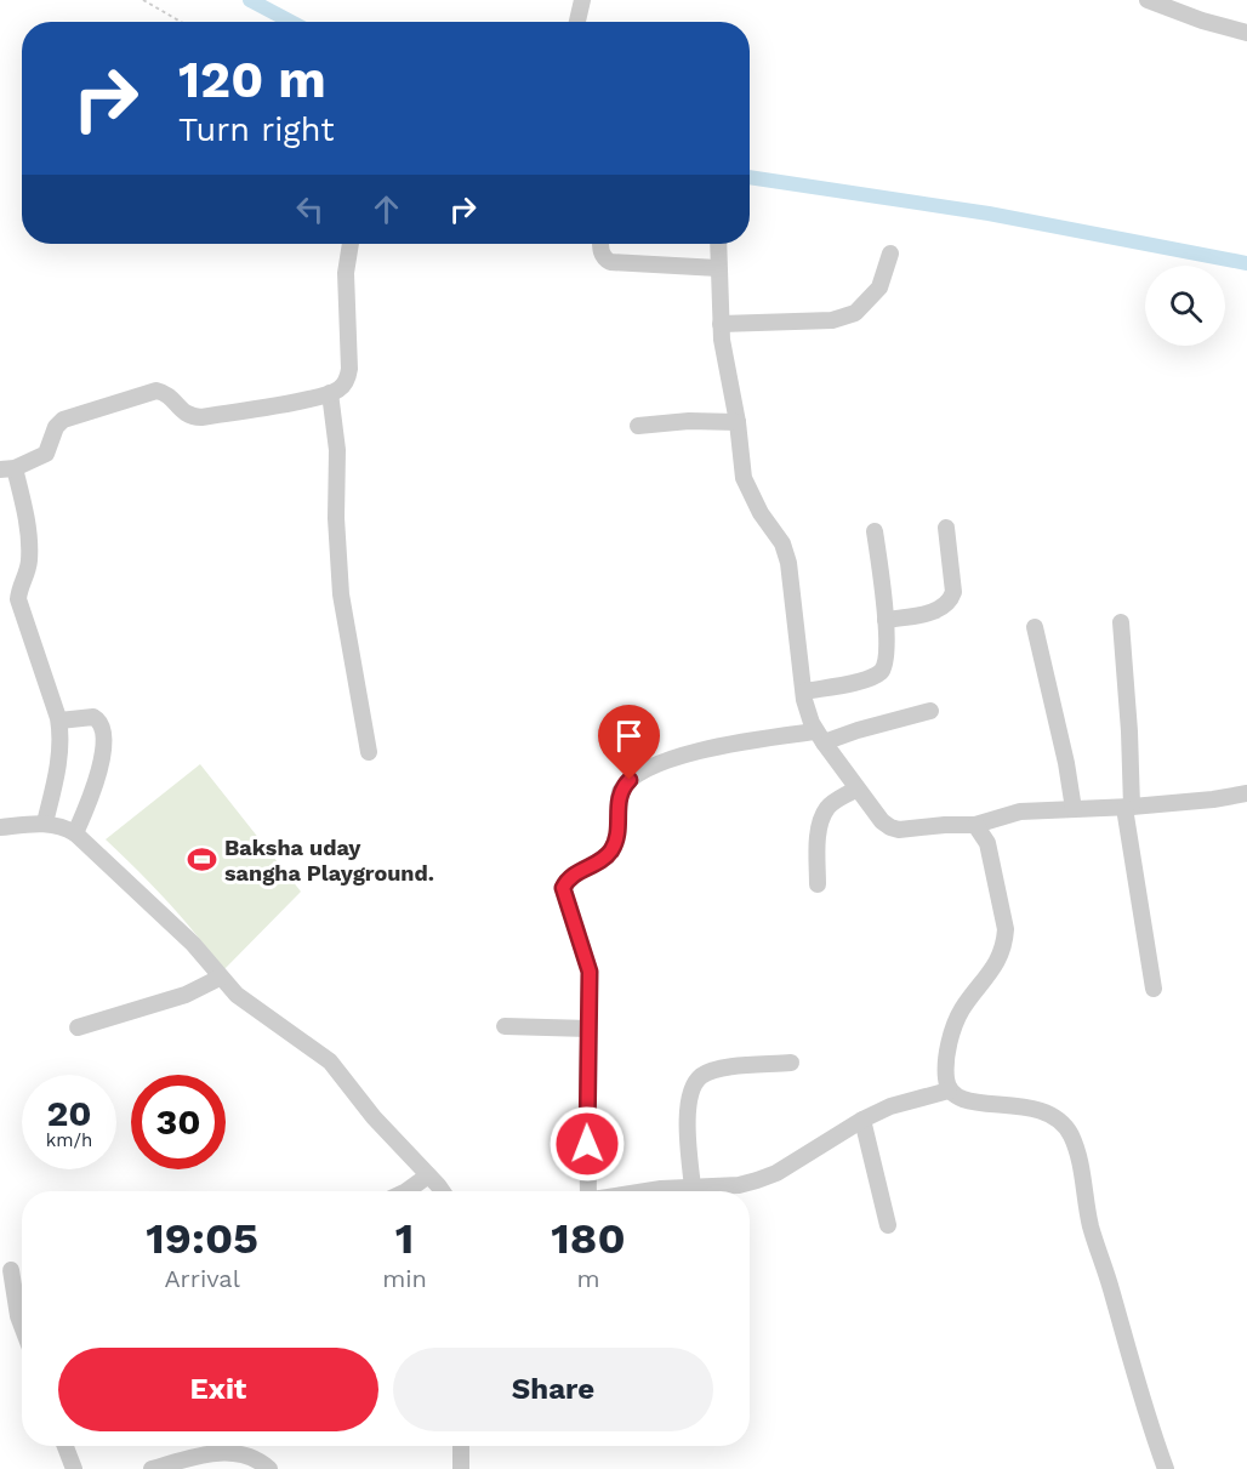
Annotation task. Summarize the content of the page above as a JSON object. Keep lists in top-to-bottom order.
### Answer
{
  "places": {
    "sports": ["Baksha uday sangha Playground."]
  },
  "page": {
    "turn": ["120 m", "Turn right"],
    "speed": "20 km/h",
    "limit": "30",
    "eta": [
      "19:05",
      "Arrival",
      "1",
      "min",
      "180",
      "m"
    ],
    "buttons": ["Exit", "Share"]
  }
}
